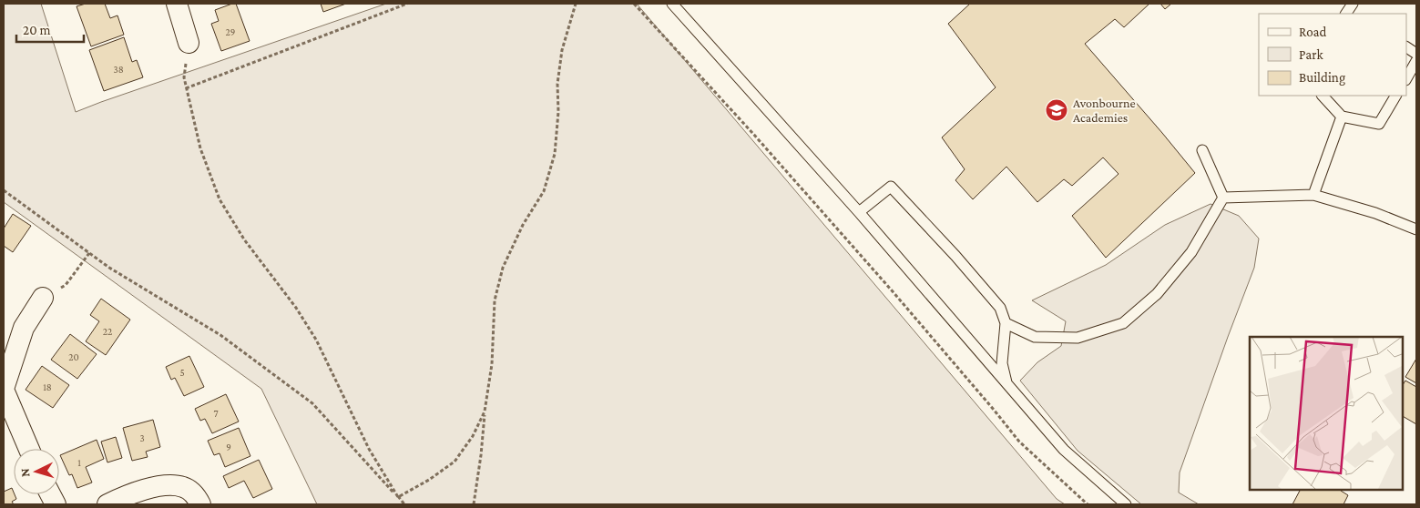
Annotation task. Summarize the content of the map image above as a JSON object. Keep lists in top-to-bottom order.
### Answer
{
  "places": {
    "school or university": ["Avonbourne Academies"]
  },
  "house_numbers": [
    "29",
    "38",
    "22",
    "20",
    "5",
    "18",
    "7",
    "3",
    "9",
    "1"
  ],
  "legend": ["Road", "Park", "Building"],
  "scale_bar": "20 m",
  "north": "left"
}
